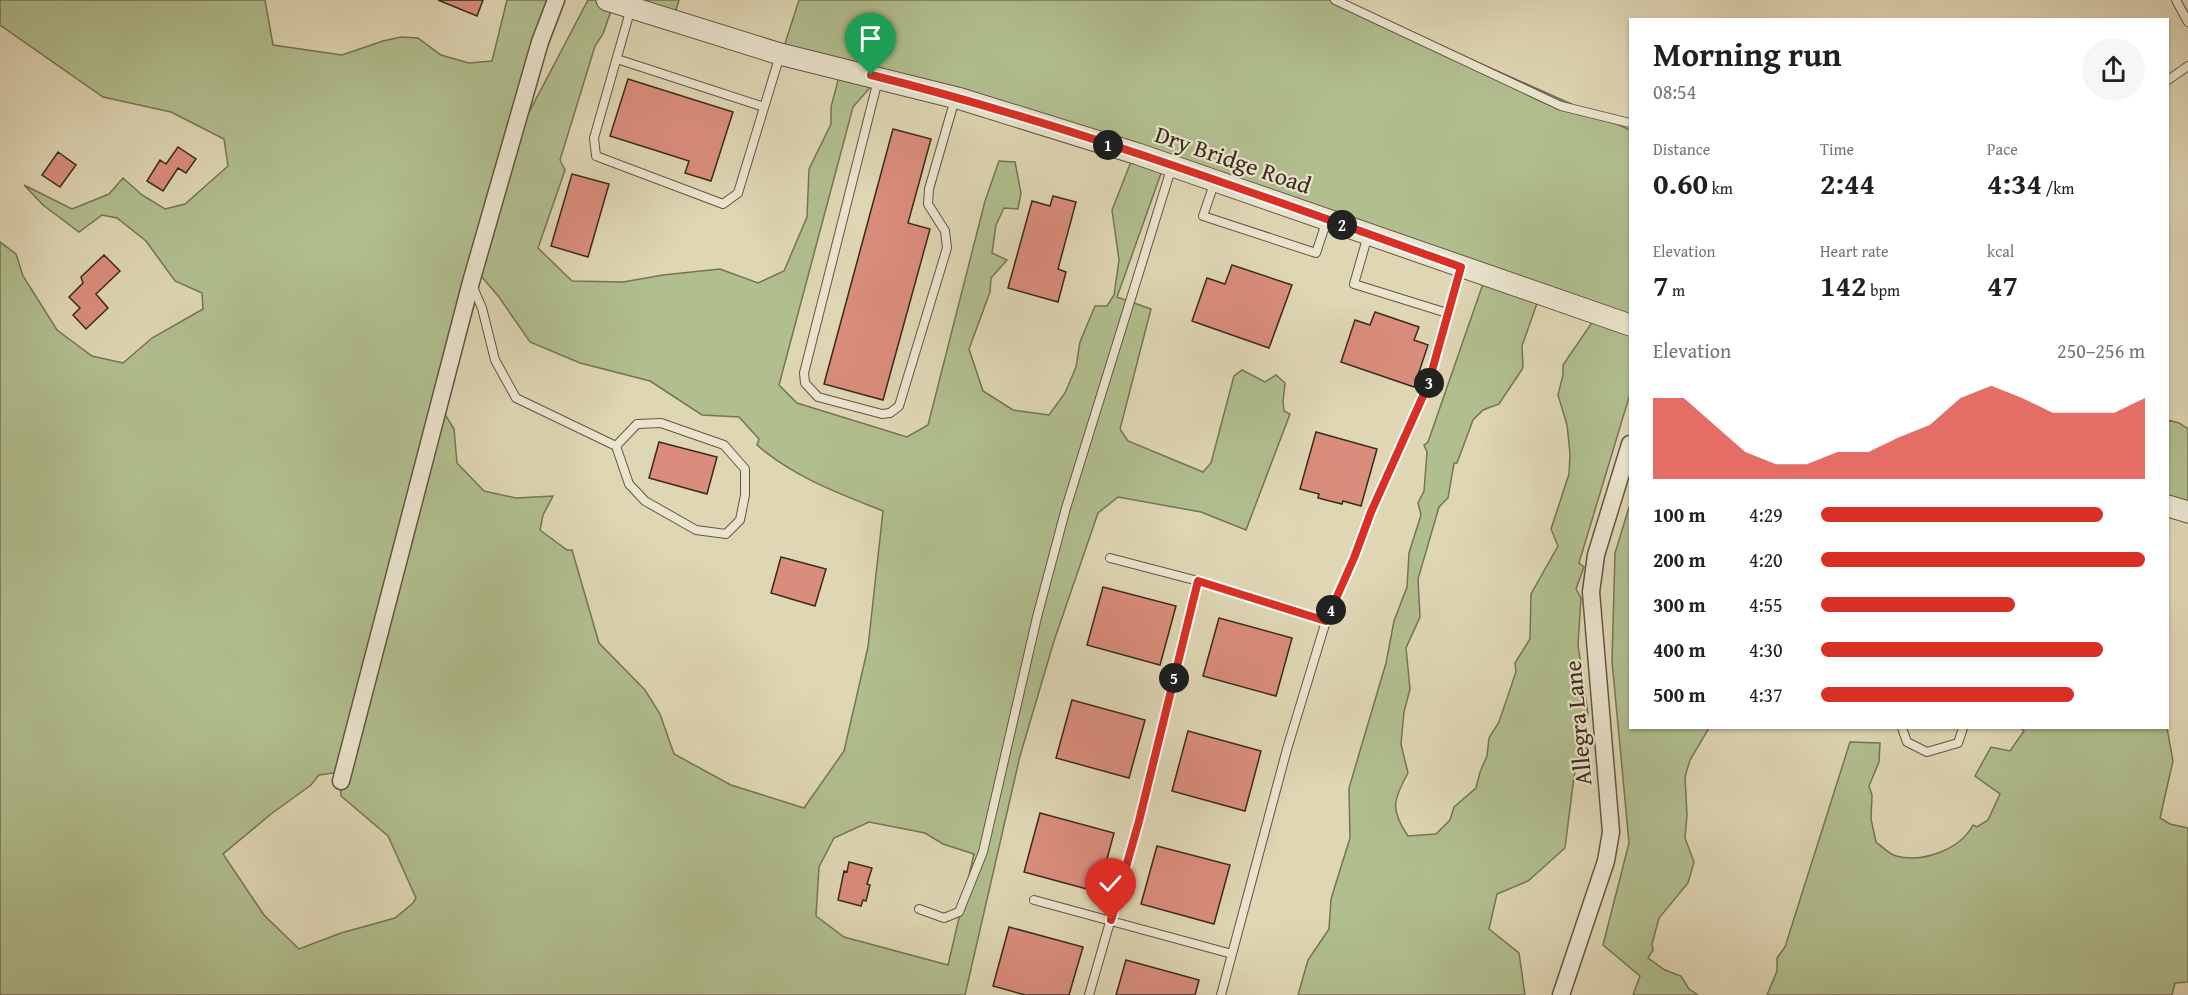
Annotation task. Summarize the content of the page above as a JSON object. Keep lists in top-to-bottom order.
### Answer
{
  "streets": {
    "street": ["Dry Bridge Road", "Allegra Lane"]
  },
  "page": {
    "heading": ["Morning run", "08:54"],
    "stats": [
      ["Distance", "0.60 km"],
      ["Time", "2:44"],
      ["Pace", "4:34 /km"],
      ["Elevation", "7 m"],
      ["Heart rate", "142 bpm"],
      ["kcal", "47"]
    ],
    "pins": [
      "1",
      "2",
      "3",
      "4",
      "5"
    ],
    "chart": ["Elevation", "250–256 m"],
    "list": [
      {
        "name": "100 m",
        "note": "4:29"
      },
      {
        "name": "200 m",
        "note": "4:20"
      },
      {
        "name": "300 m",
        "note": "4:55"
      },
      {
        "name": "400 m",
        "note": "4:30"
      },
      {
        "name": "500 m",
        "note": "4:37"
      }
    ]
  }
}
